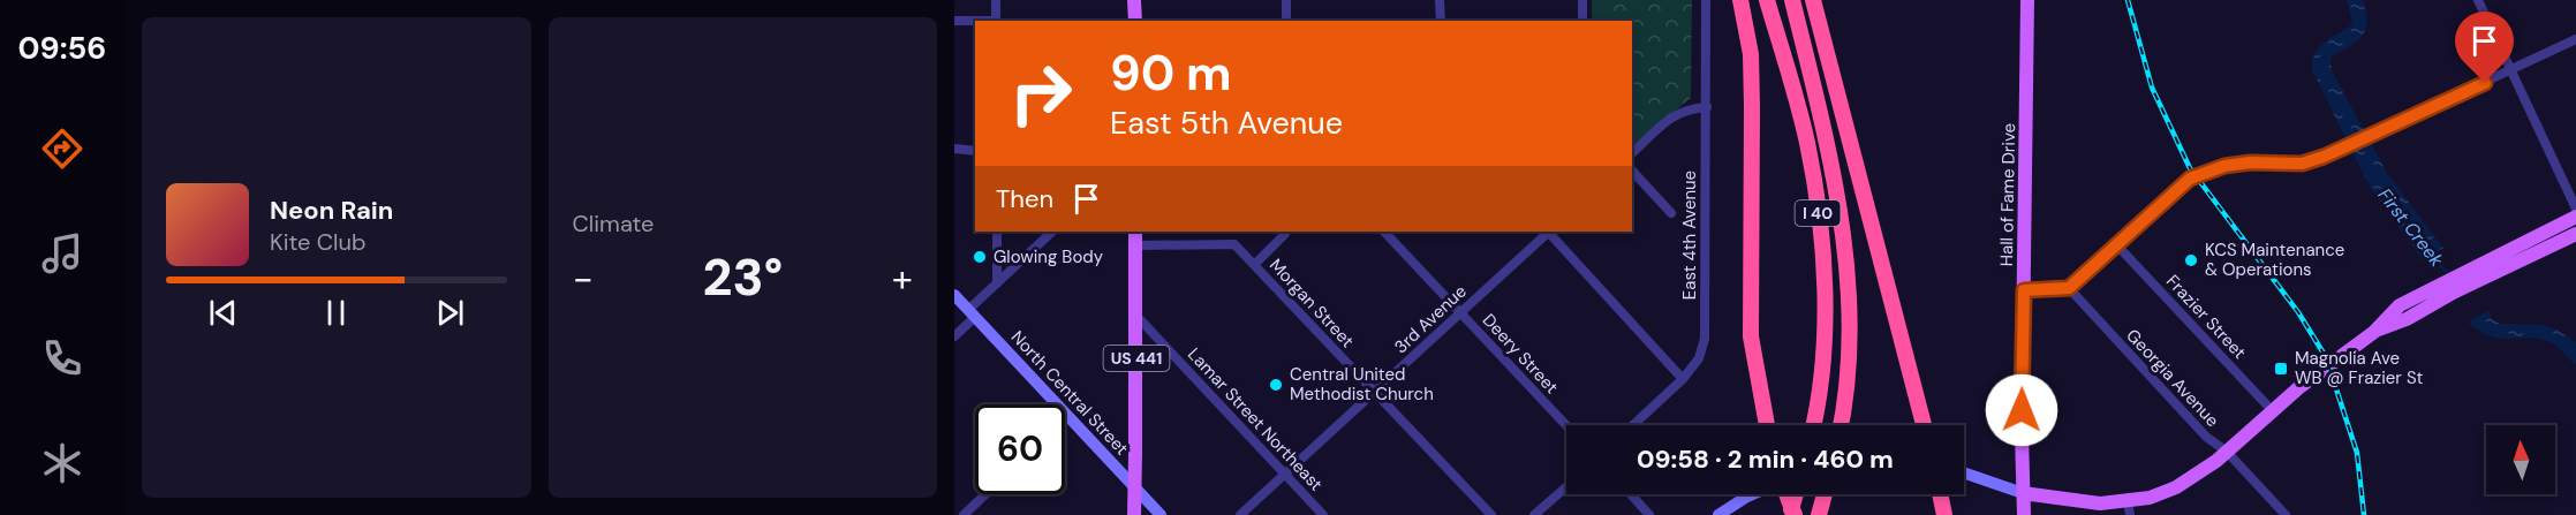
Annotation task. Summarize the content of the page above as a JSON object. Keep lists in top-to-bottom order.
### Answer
{
  "streets": {
    "highway": ["I 40"],
    "main road": ["Hall of Fame Drive", "US 441", "North Central Street"],
    "street": [
      "East 4th Avenue",
      "Morgan Street",
      "Frazier Street",
      "3rd Avenue",
      "Deery Street",
      "Georgia Avenue",
      "Lamar Street Northeast"
    ]
  },
  "crossings": [
    ["Morgan Street", "3rd Avenue"],
    ["Morgan Street", "US 441"],
    ["3rd Avenue", "Deery Street"],
    ["3rd Avenue", "Lamar Street Northeast"],
    ["US 441", "North Central Street"],
    ["US 441", "Lamar Street Northeast"]
  ],
  "water": ["First Creek"],
  "places": {
    "other": ["Glowing Body", "KCS Maintenance & Operations", "Central United Methodist Church"],
    "transit": ["Magnolia Ave WB @ Frazier St"]
  },
  "north": "top",
  "page": {
    "tabs": "09:56",
    "tile": "Climate",
    "turn": ["90 m", "East 5th Avenue"],
    "then": "Then",
    "song": ["Neon Rain", "Kite Club"],
    "heat": ["−", "23°", "+"],
    "limit": "60",
    "trip": "09:58 · 2 min · 460 m"
  }
}
